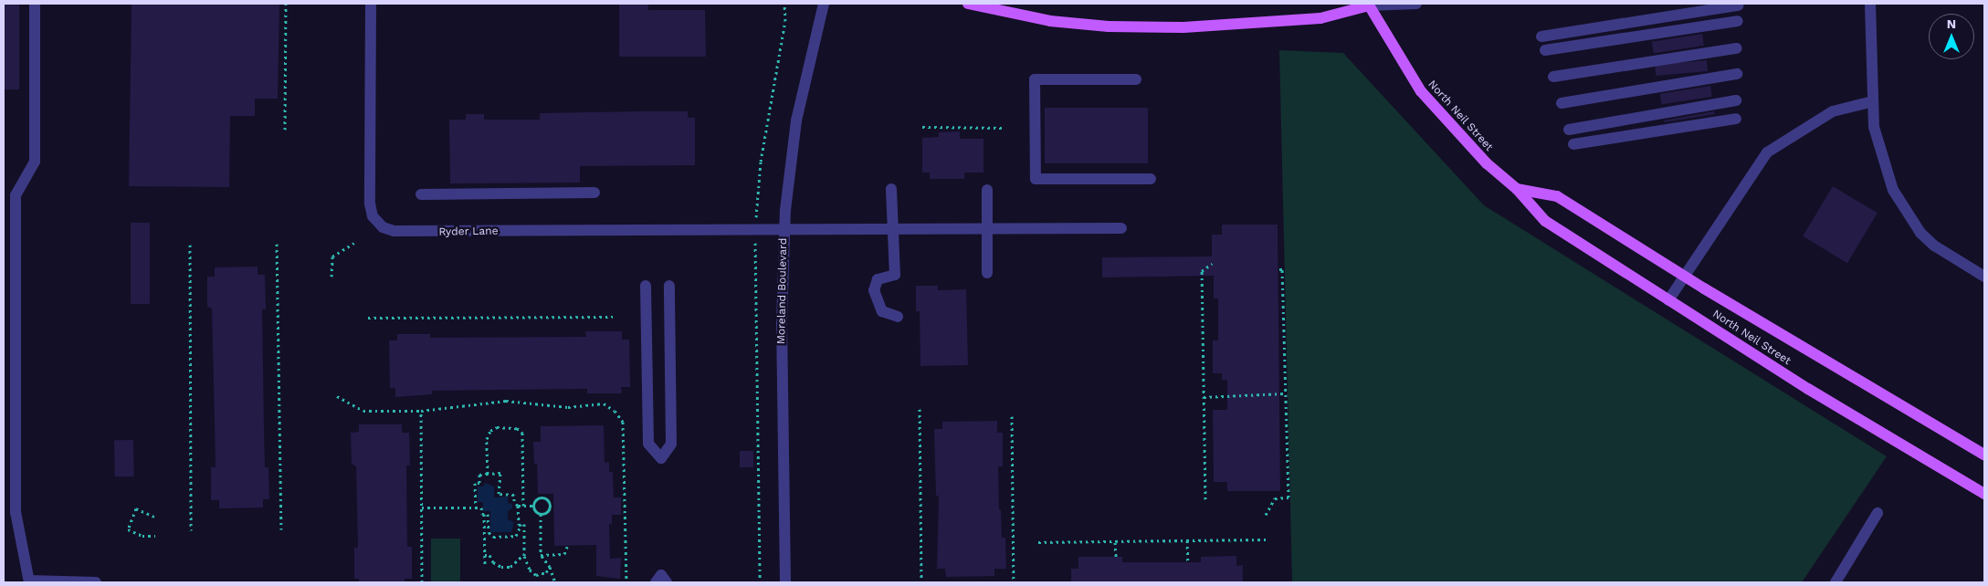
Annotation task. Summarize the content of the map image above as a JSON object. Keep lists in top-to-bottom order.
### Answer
{
  "streets": {
    "main road": ["North Neil Street"],
    "street": ["Ryder Lane", "Moreland Boulevard"]
  },
  "crossings": [
    ["Ryder Lane", "Moreland Boulevard"]
  ],
  "north": "top"
}
